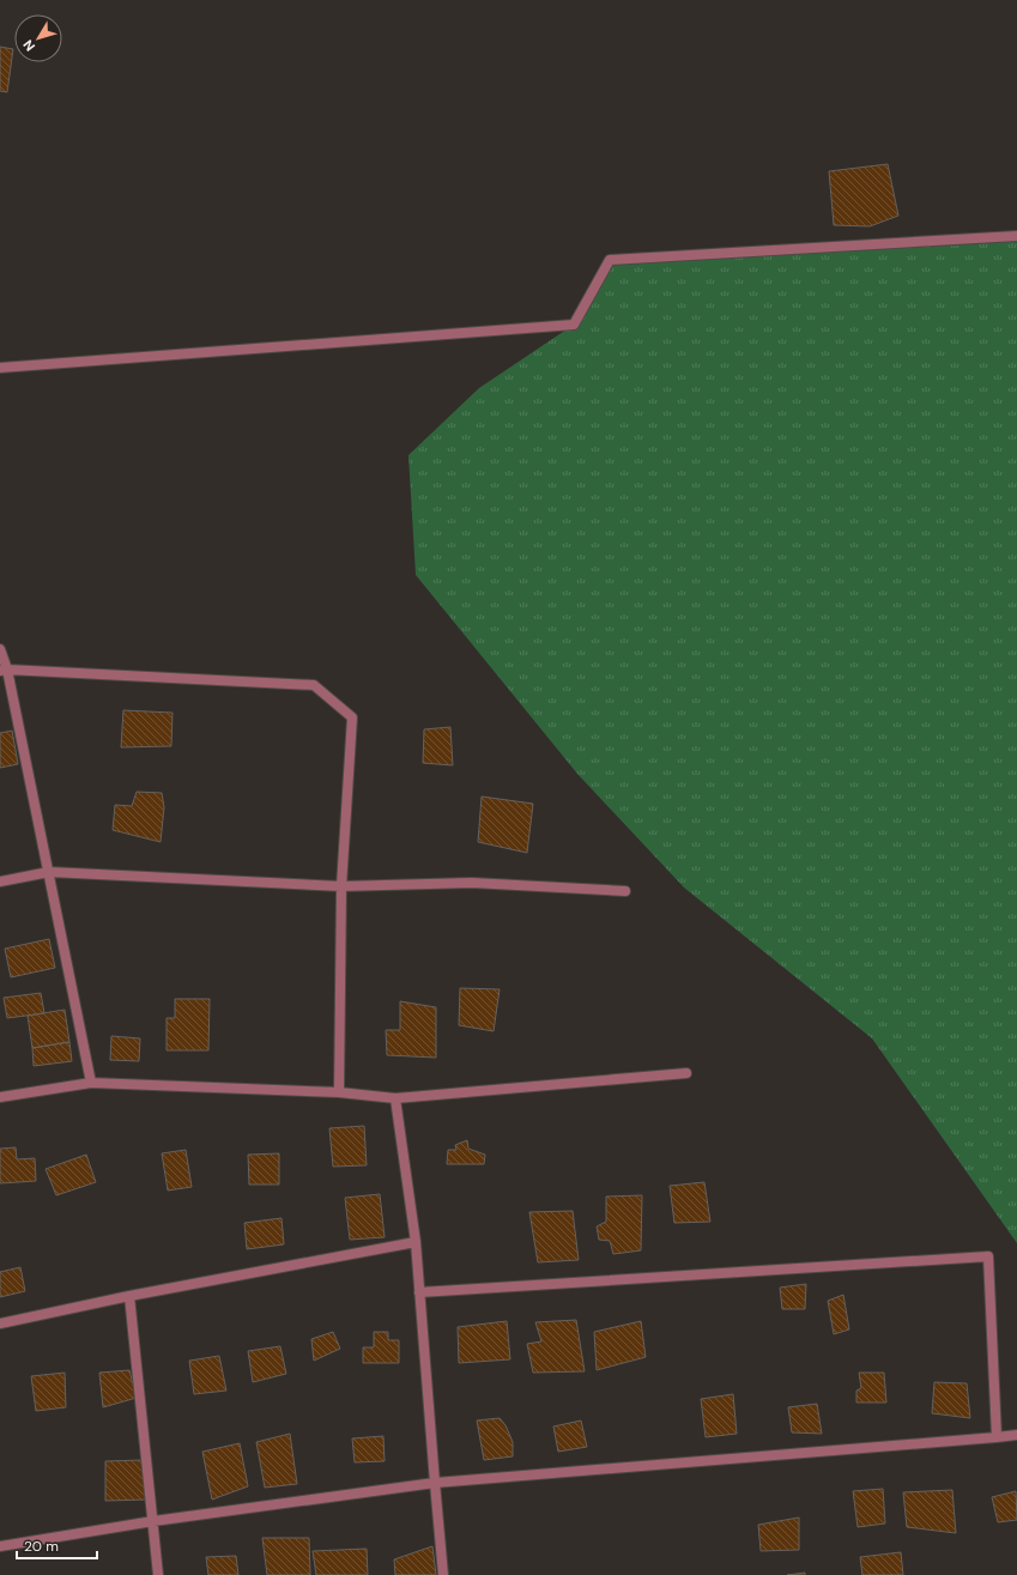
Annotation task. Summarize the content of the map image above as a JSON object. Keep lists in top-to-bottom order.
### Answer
{
  "scale_bar": "20 m",
  "north": "bottom left"
}
